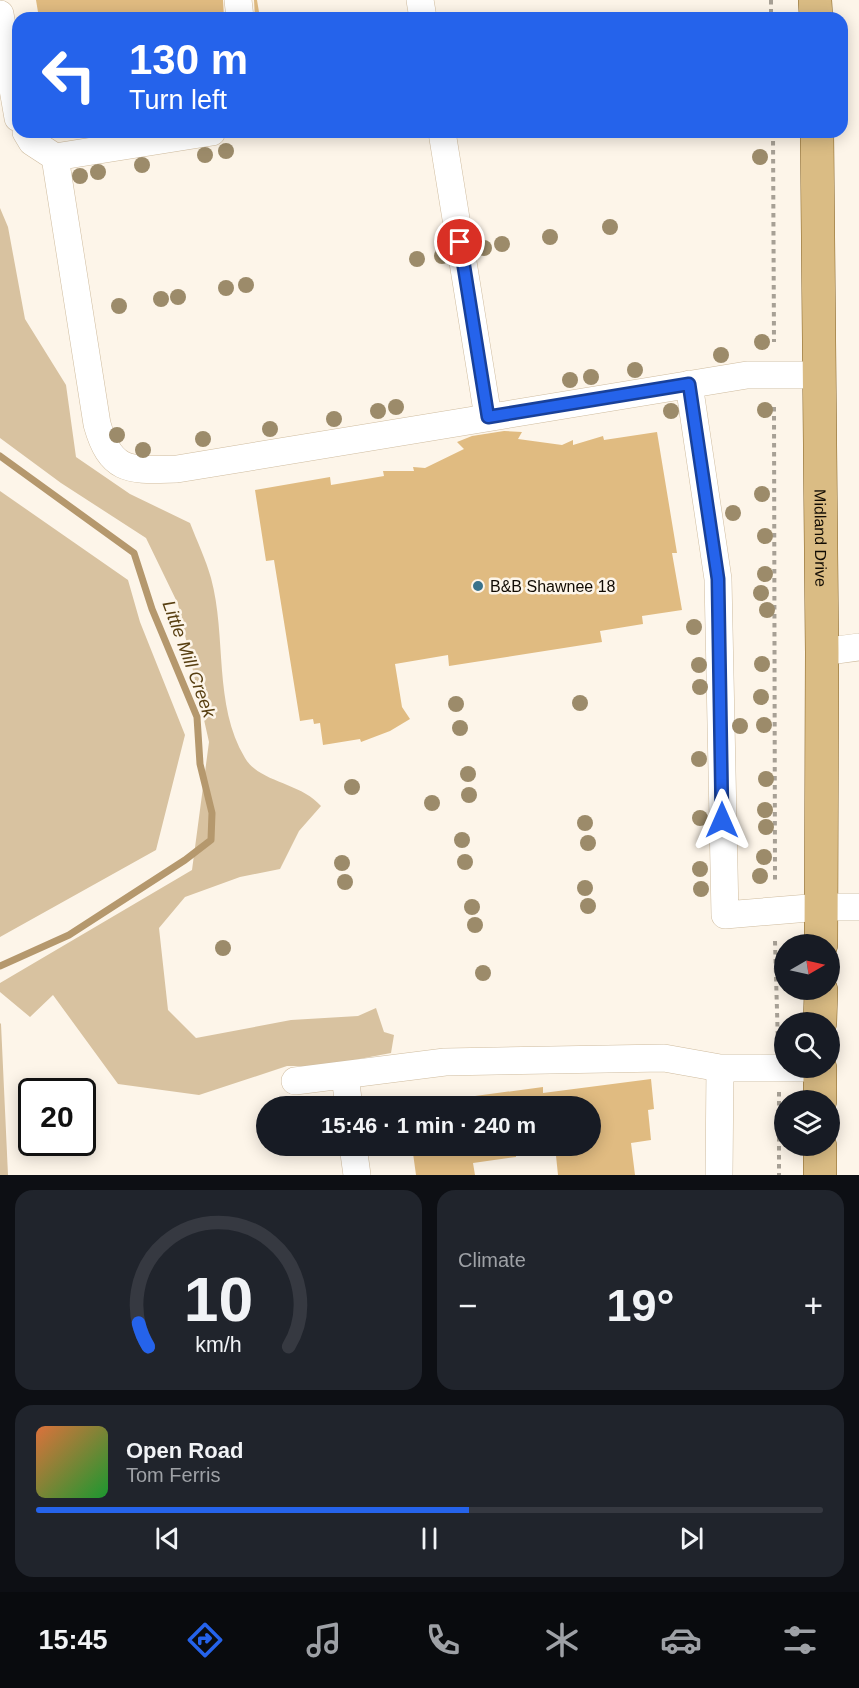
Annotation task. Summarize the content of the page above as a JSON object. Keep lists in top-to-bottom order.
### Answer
{
  "streets": {
    "main road": ["Midland Drive"]
  },
  "water": ["Little Mill Creek"],
  "places": ["B&B Shawnee 18"],
  "north": "right",
  "page": {
    "turn": ["130 m", "Turn left"],
    "limit": "20",
    "trip": "15:46 · 1 min · 240 m",
    "tile": "Climate",
    "heat": ["−", "19°", "+"],
    "song": ["Open Road", "Tom Ferris"],
    "tabs": "15:45",
    "gauge": ["10", "km/h"]
  }
}
